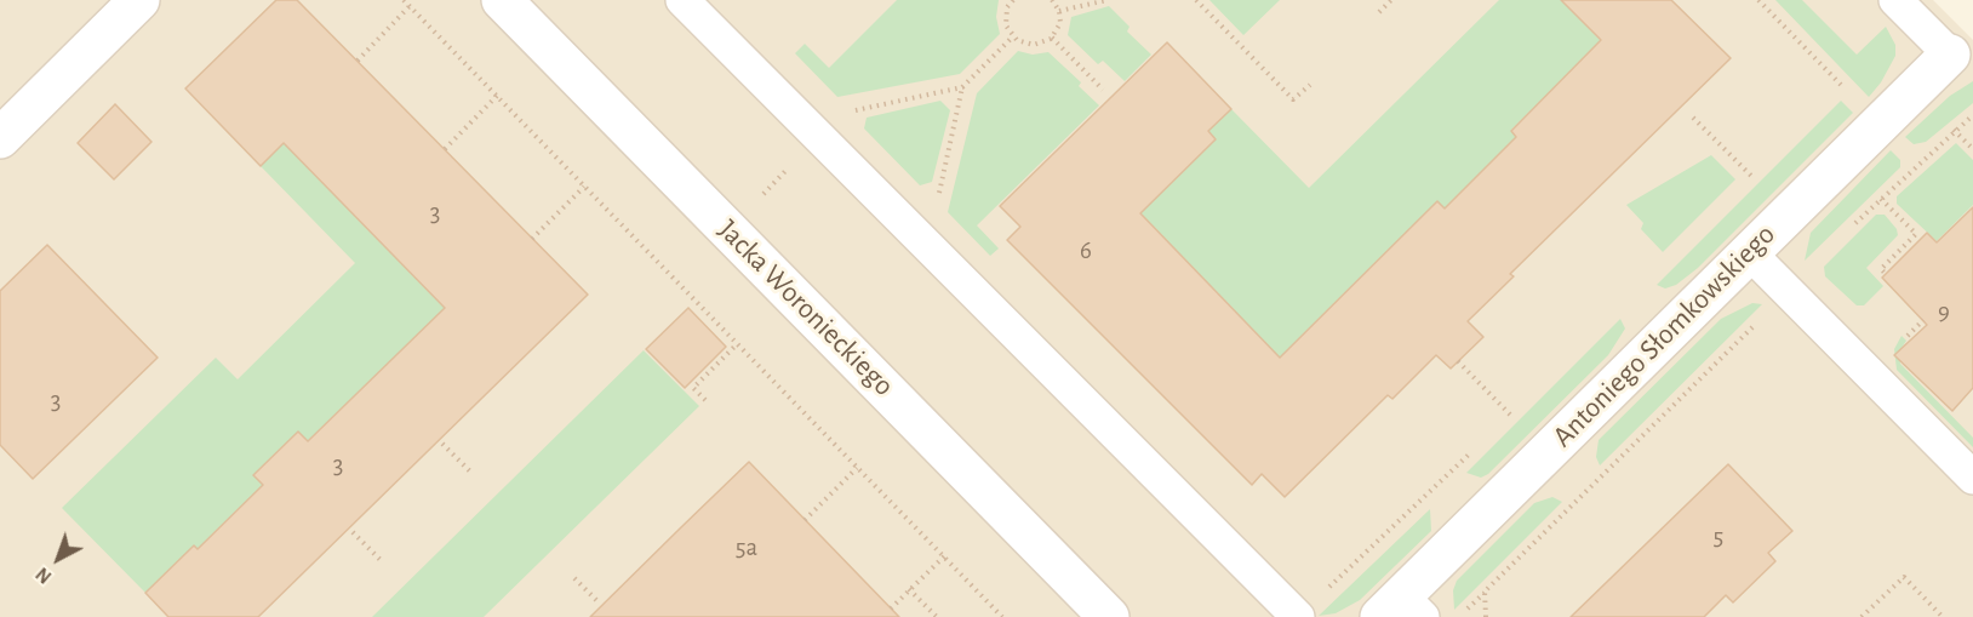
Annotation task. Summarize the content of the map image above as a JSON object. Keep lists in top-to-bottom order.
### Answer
{
  "streets": {
    "street": ["Jacka Woronieckiego", "Antoniego Słomkowskiego"]
  },
  "house_numbers": [
    "3",
    "6",
    "9",
    "3",
    "3",
    "5",
    "5a"
  ],
  "north": "bottom left"
}
